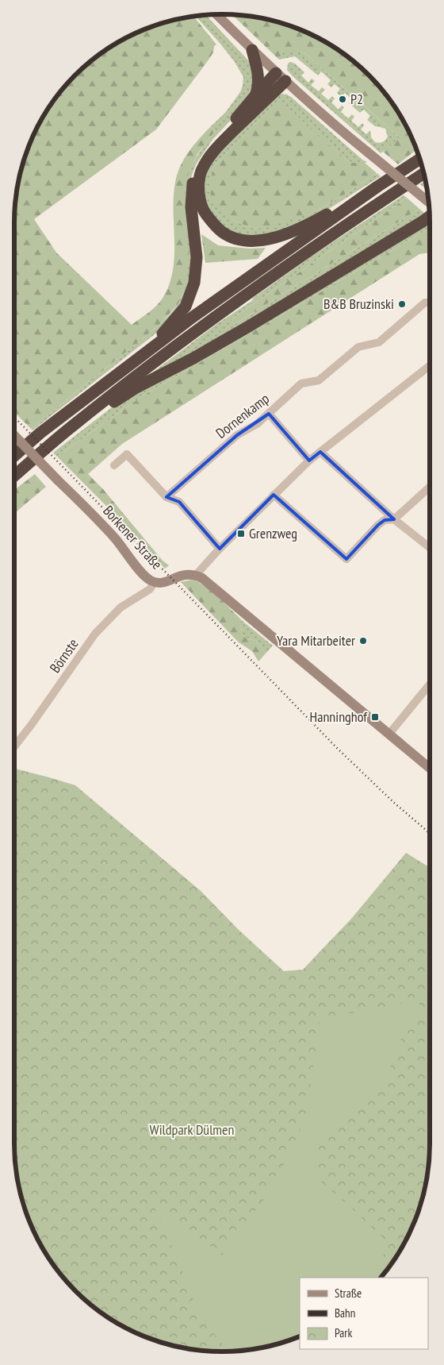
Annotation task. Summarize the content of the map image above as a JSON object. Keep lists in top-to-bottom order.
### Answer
{
  "streets": {
    "street": ["Dornenkamp", "Borkener Straße", "Börnste"]
  },
  "crossings": [
    ["Borkener Straße", "Börnste"]
  ],
  "parks": ["Wildpark Dülmen"],
  "places": {
    "other": ["P2", "B&B Bruzinski", "Yara Mitarbeiter"],
    "transit": ["Grenzweg", "Hanninghof"]
  },
  "legend": ["Straße", "Bahn", "Park"]
}
